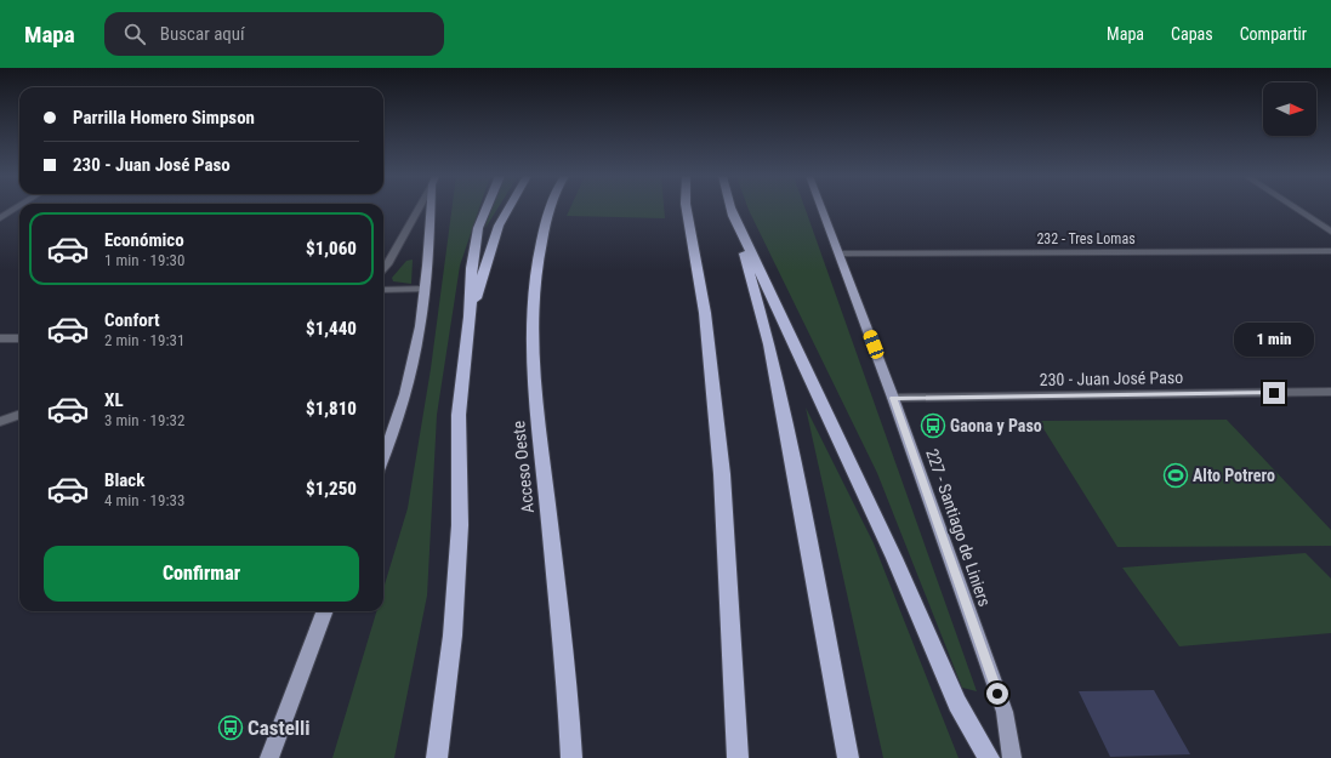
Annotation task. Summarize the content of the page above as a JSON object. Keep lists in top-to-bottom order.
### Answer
{
  "streets": {
    "highway": ["Acceso Oeste"],
    "main road": ["227 - Santiago de Liniers"],
    "street": ["232 - Tres Lomas", "230 - Juan José Paso"]
  },
  "crossings": [
    ["232 - Tres Lomas", "227 - Santiago de Liniers"],
    ["230 - Juan José Paso", "227 - Santiago de Liniers"]
  ],
  "places": {
    "bus stop": ["Gaona y Paso", "Castelli"],
    "sports": ["Alto Potrero"]
  },
  "north": "right",
  "page": {
    "header": "Mapa",
    "search": "Buscar aquí",
    "nav": ["Mapa", "Capas", "Compartir"],
    "banner": ["Parrilla Homero Simpson", "230 - Juan José Paso"],
    "list": [
      {
        "name": "Económico",
        "note": "1 min · 19:30",
        "value": "$1,060"
      },
      {
        "name": "Confort",
        "note": "2 min · 19:31",
        "value": "$1,440"
      },
      {
        "name": "XL",
        "note": "3 min · 19:32",
        "value": "$1,810"
      },
      {
        "name": "Black",
        "note": "4 min · 19:33",
        "value": "$1,250"
      }
    ],
    "bubble": "1 min",
    "buttons": "Confirmar"
  }
}
